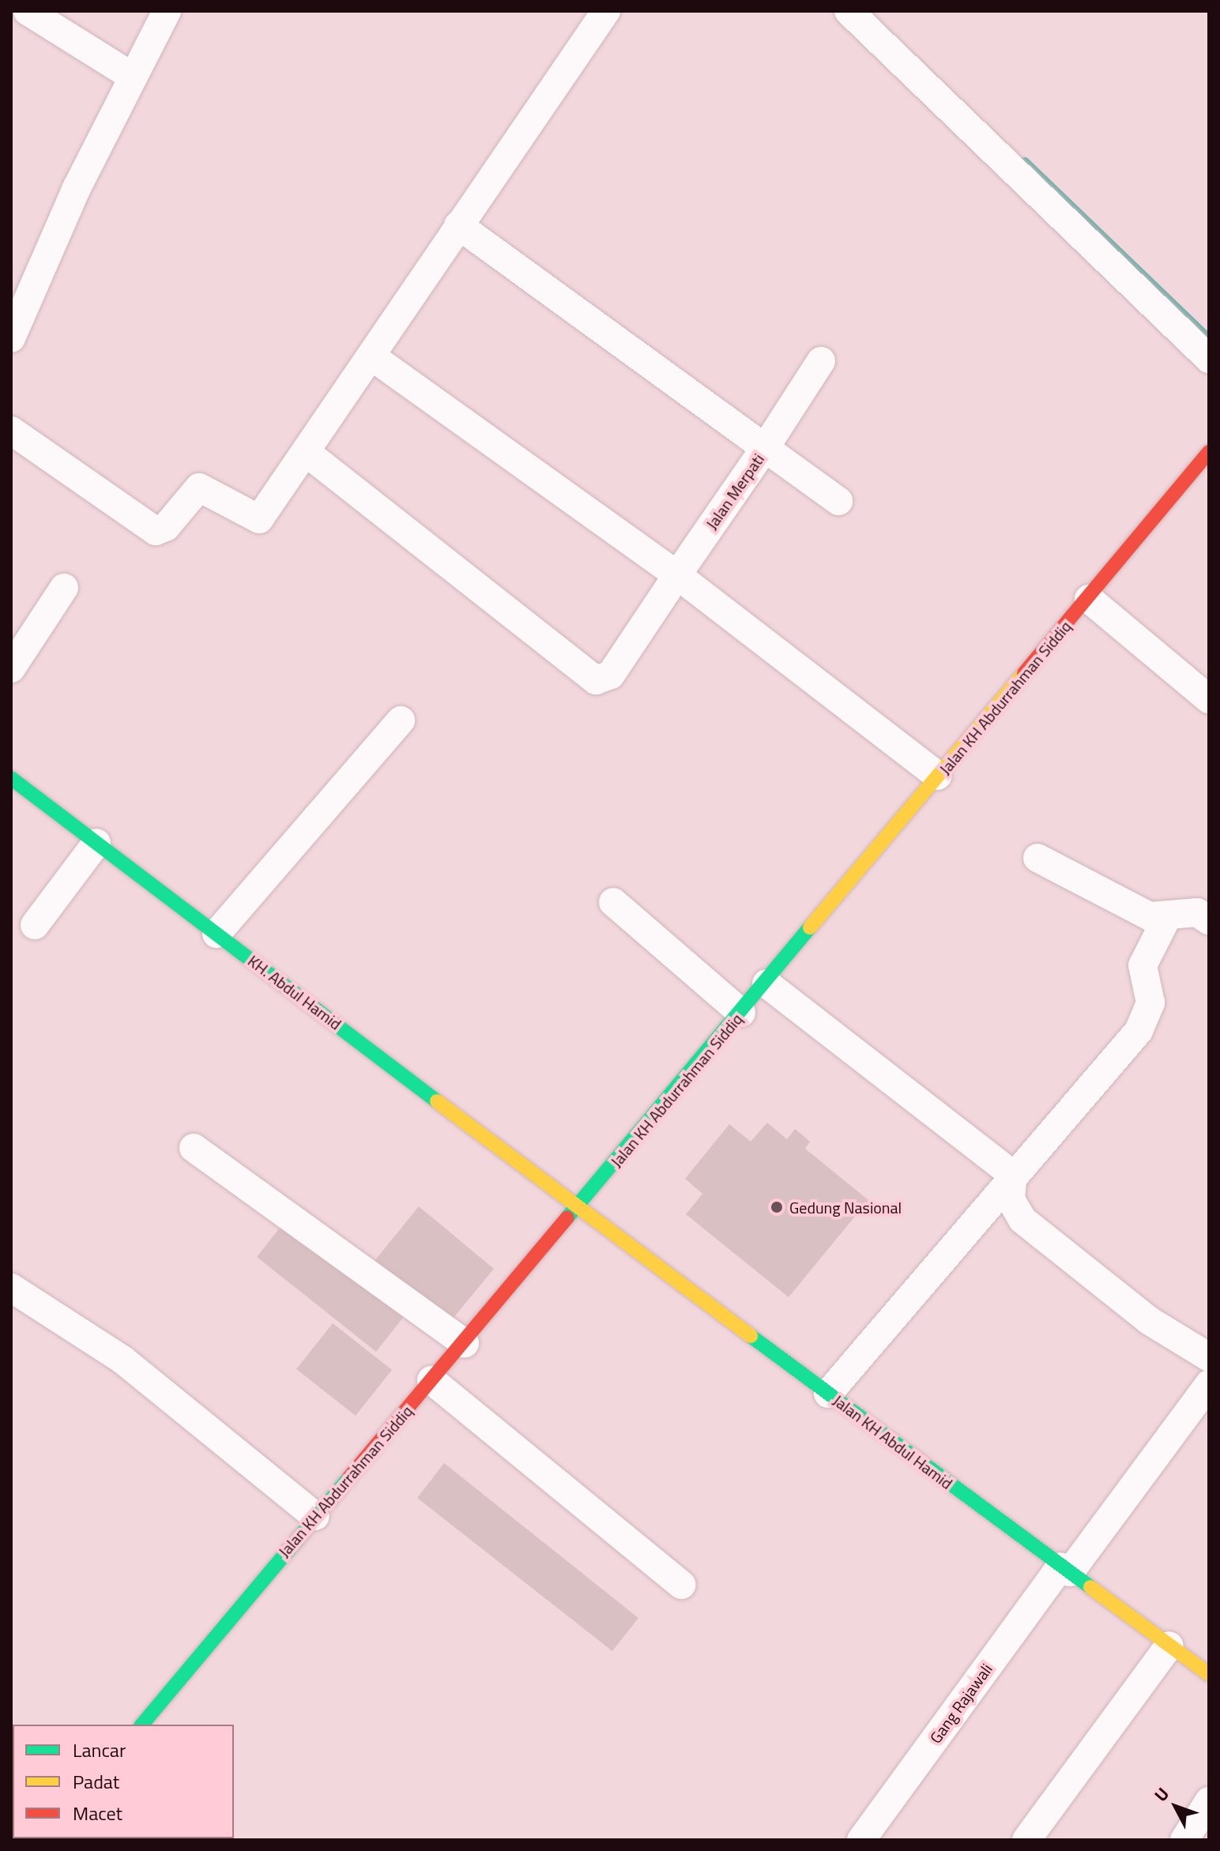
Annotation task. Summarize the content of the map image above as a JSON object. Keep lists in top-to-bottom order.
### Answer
{
  "streets": {
    "street": [
      "Jalan Merpati",
      "Jalan KH Abdurrahman Siddiq",
      "KH. Abdul Hamid",
      "Jalan KH Abdul Hamid",
      "Gang Rajawali"
    ]
  },
  "crossings": [
    ["Jalan KH Abdurrahman Siddiq", "KH. Abdul Hamid"],
    ["Jalan KH Abdurrahman Siddiq", "Jalan KH Abdul Hamid"],
    ["KH. Abdul Hamid", "Jalan KH Abdul Hamid"],
    ["Jalan KH Abdul Hamid", "Gang Rajawali"]
  ],
  "places": ["Gedung Nasional"],
  "legend": ["Lancar", "Padat", "Macet"],
  "north": "top left"
}
